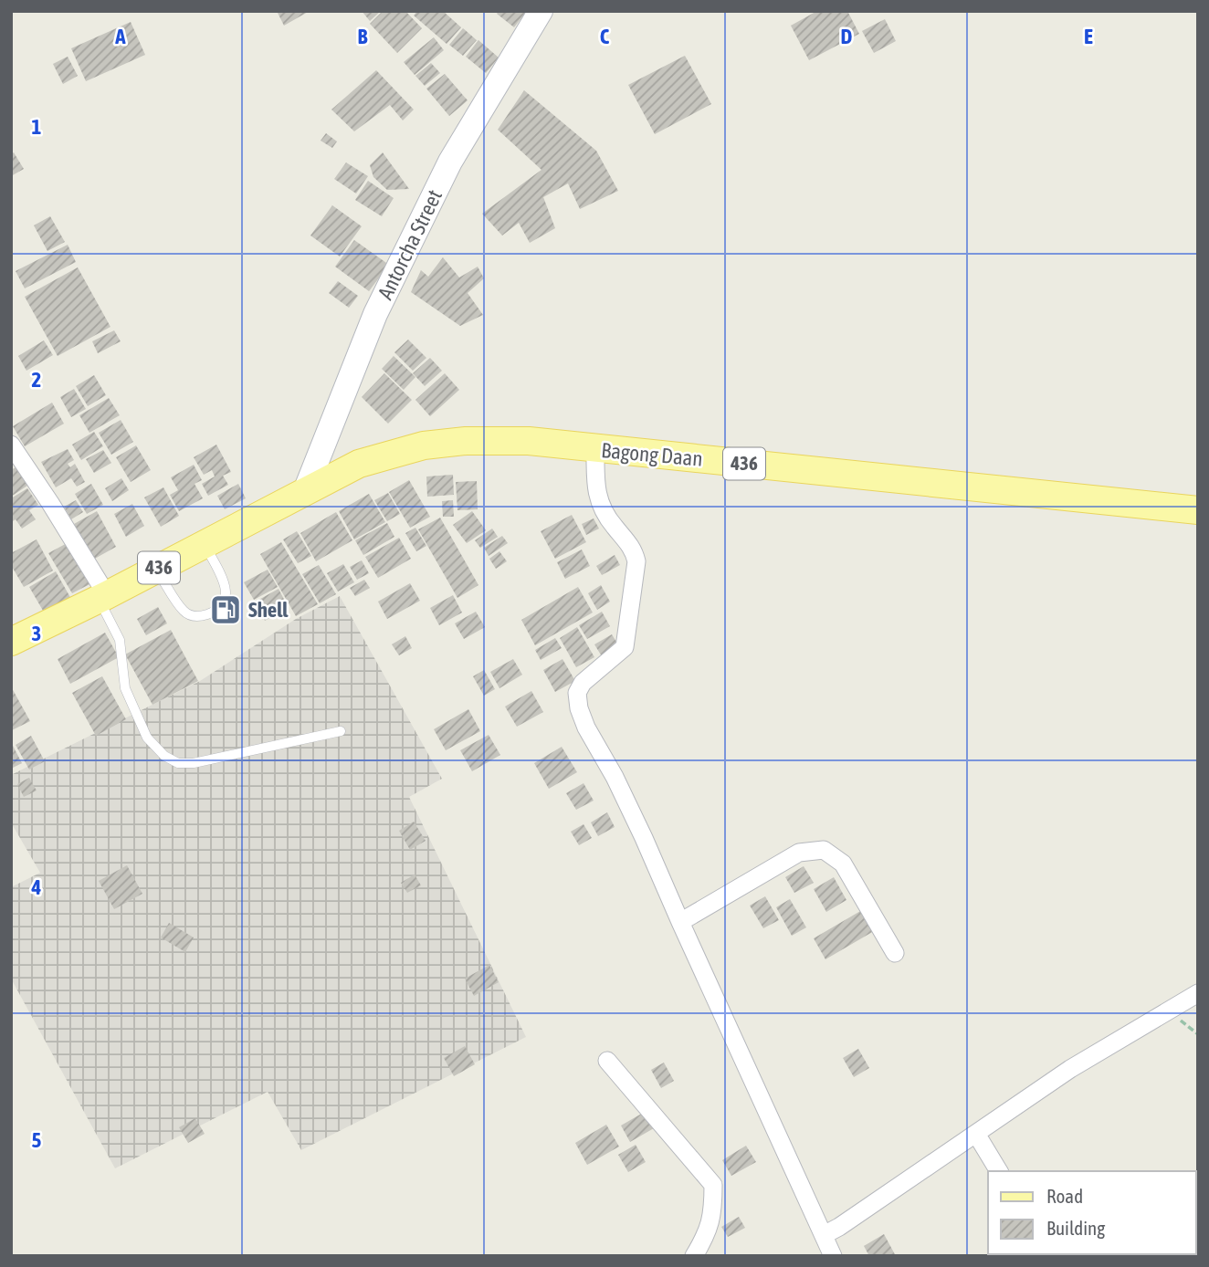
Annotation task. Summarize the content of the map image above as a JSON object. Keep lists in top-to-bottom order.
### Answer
{
  "streets": {
    "main road": ["Antorcha Street", "Bagong Daan", "436"]
  },
  "crossings": [
    ["Antorcha Street", "Bagong Daan"],
    ["Antorcha Street", "436"],
    ["Bagong Daan", "436"]
  ],
  "places": {
    "fuel station": ["Shell"]
  },
  "legend": ["Road", "Building"],
  "grid": {
    "columns": [
      "A",
      "B",
      "C",
      "D",
      "E"
    ],
    "rows": [
      "1",
      "2",
      "3",
      "4",
      "5"
    ]
  }
}
